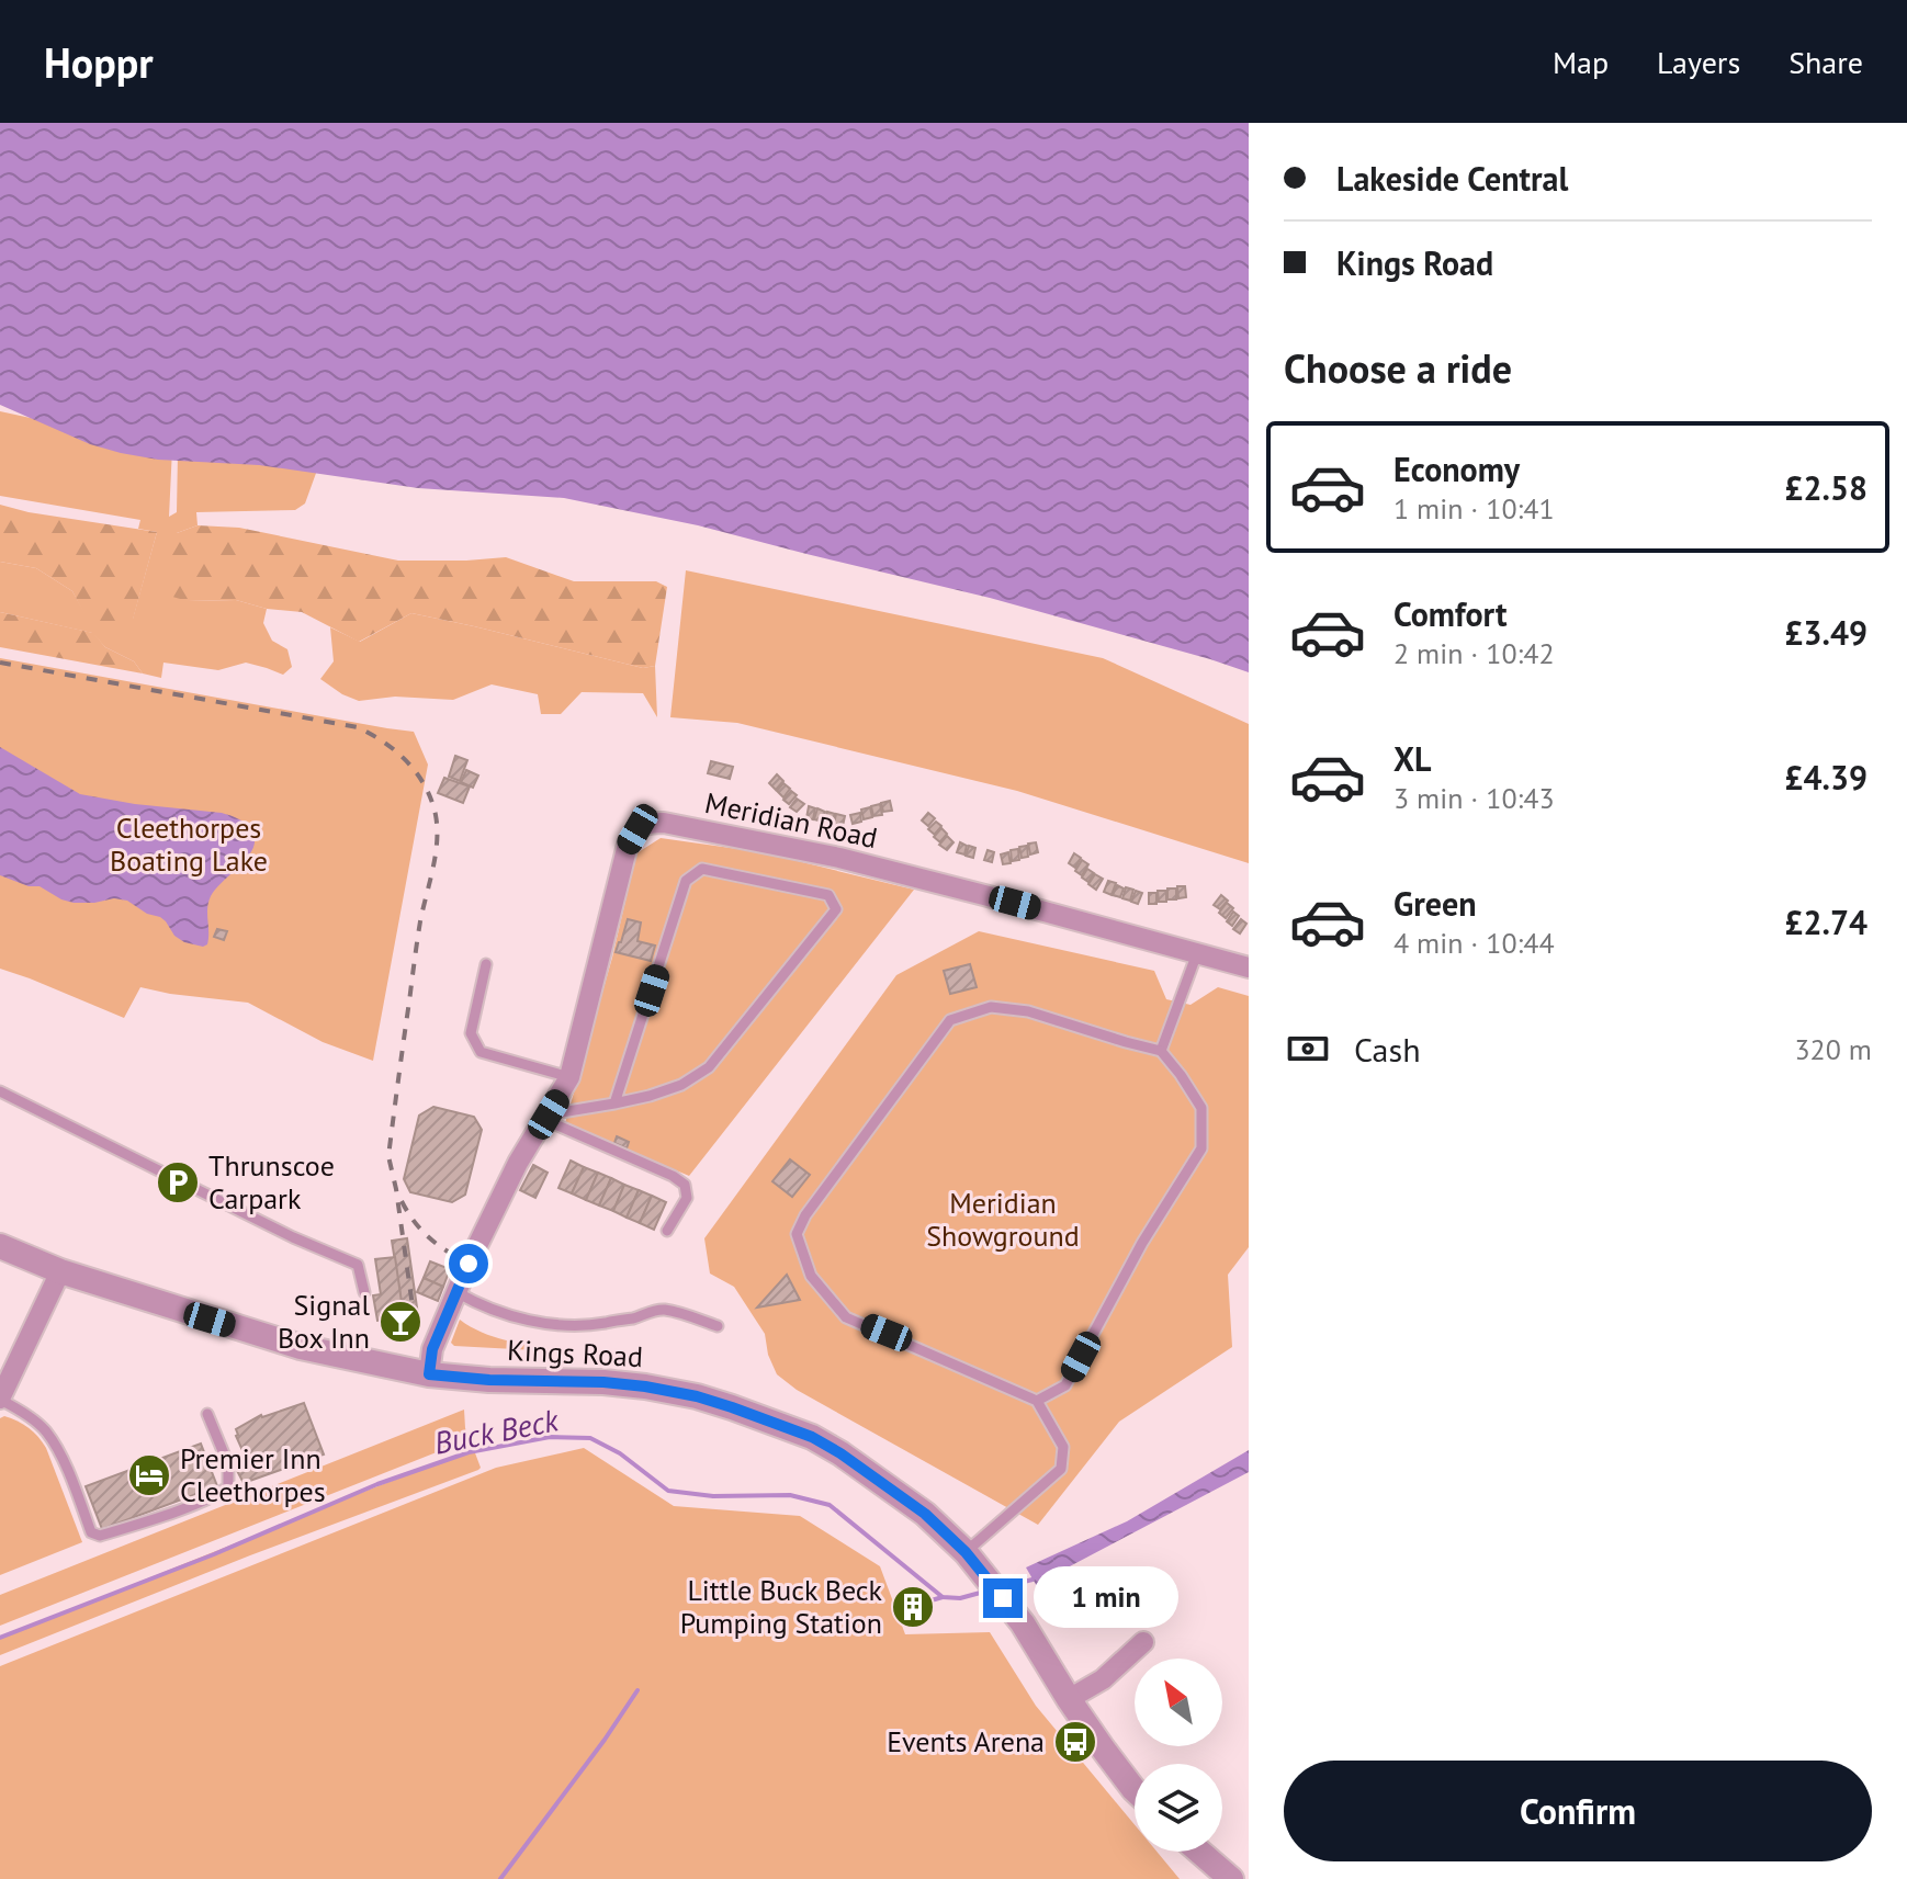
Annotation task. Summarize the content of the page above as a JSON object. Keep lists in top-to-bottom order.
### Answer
{
  "streets": {
    "street": ["Meridian Road", "Kings Road"]
  },
  "crossings": [
    ["Meridian Road", "Kings Road"]
  ],
  "water": ["Buck Beck"],
  "parks": ["Cleethorpes Boating Lake", "Meridian Showground"],
  "places": {
    "parking": ["Thrunscoe Carpark"],
    "bar": ["Signal Box Inn"],
    "hotel": ["Premier Inn Cleethorpes"],
    "building": ["Little Buck Beck Pumping Station"],
    "bus stop": ["Events Arena"]
  },
  "north": "top left",
  "page": {
    "header": "Hoppr",
    "nav": ["Map", "Layers", "Share"],
    "banner": ["Lakeside Central", "Kings Road"],
    "heading": "Choose a ride",
    "list": [
      {
        "name": "Economy",
        "note": "1 min · 10:41",
        "value": "£2.58"
      },
      {
        "name": "Comfort",
        "note": "2 min · 10:42",
        "value": "£3.49"
      },
      {
        "name": "XL",
        "note": "3 min · 10:43",
        "value": "£4.39"
      },
      {
        "name": "Green",
        "note": "4 min · 10:44",
        "value": "£2.74"
      }
    ],
    "pay": ["Cash", "320 m"],
    "bubble": "1 min",
    "buttons": "Confirm"
  }
}
